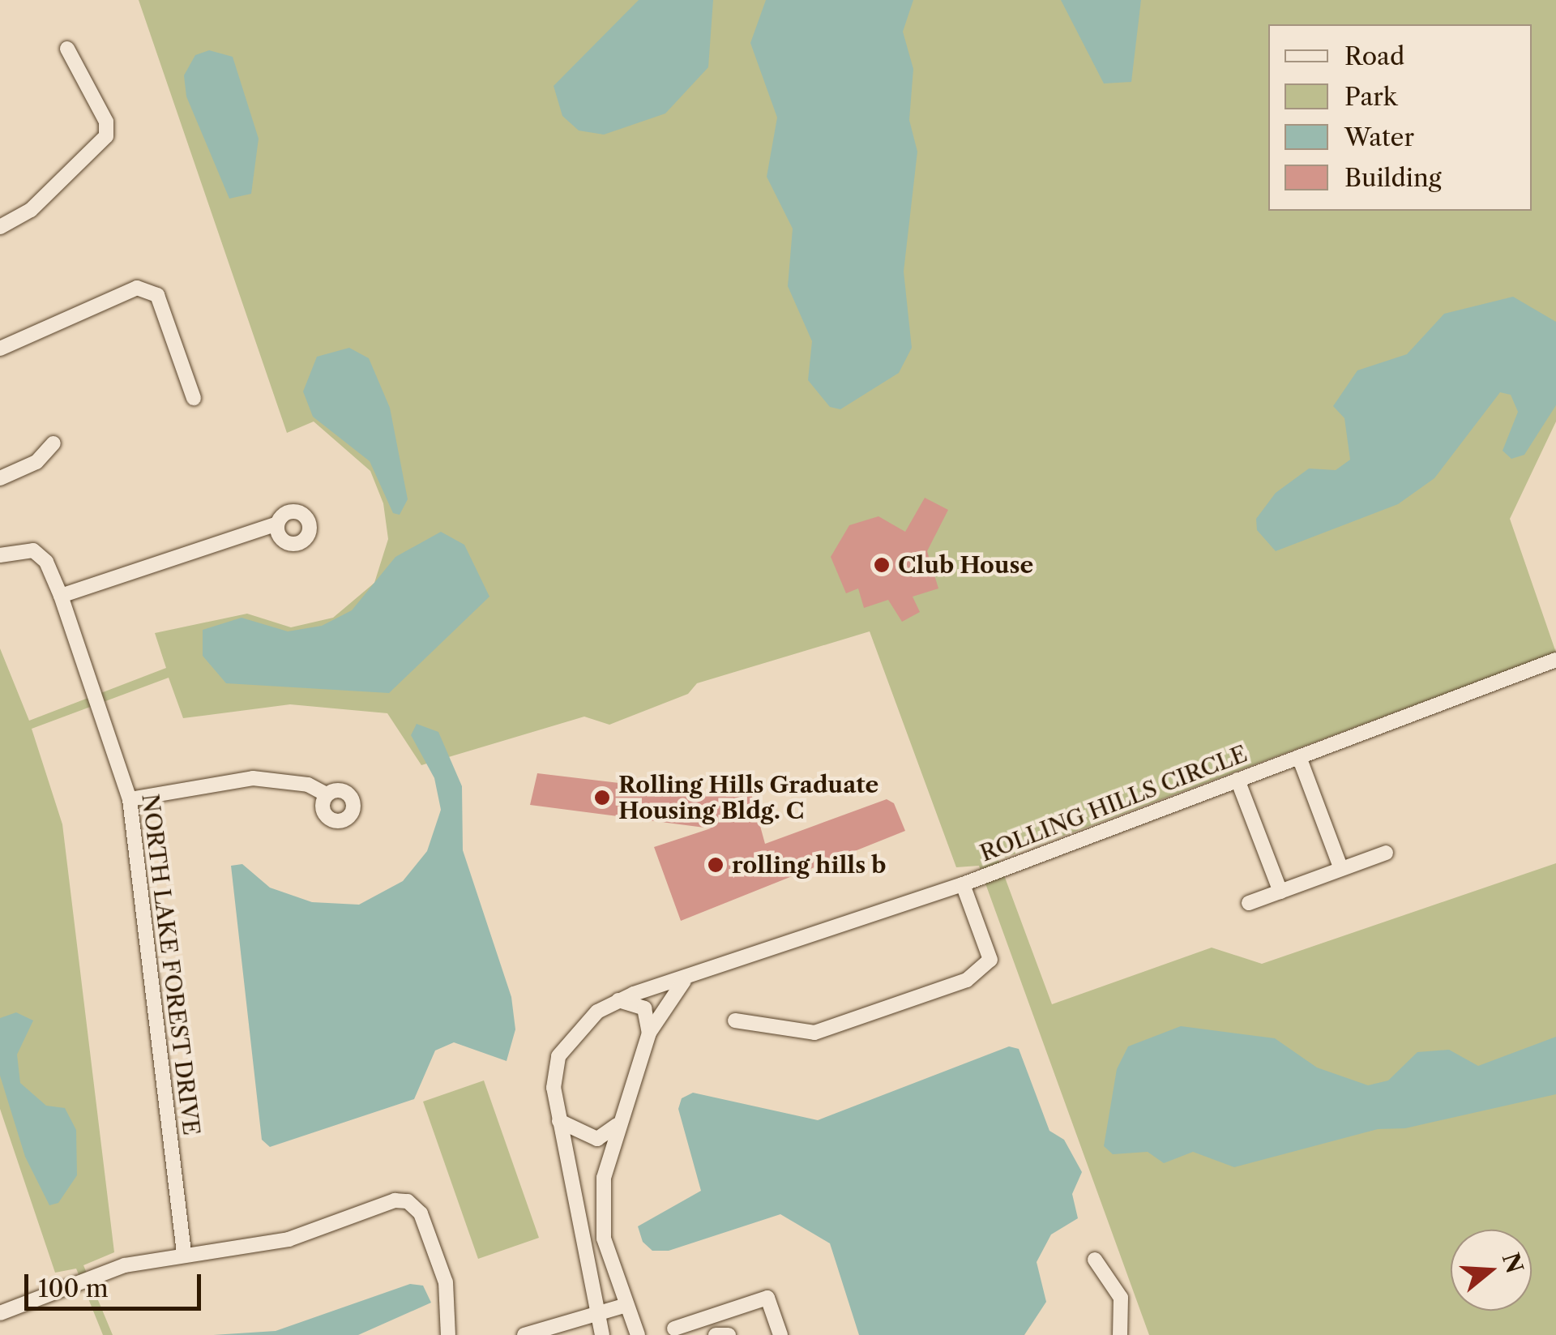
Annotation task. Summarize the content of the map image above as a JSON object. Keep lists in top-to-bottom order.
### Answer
{
  "streets": {
    "street": ["ROLLING HILLS CIRCLE", "NORTH LAKE FOREST DRIVE"]
  },
  "places": ["Club House", "Rolling Hills Graduate Housing Bldg. C", "rolling hills b"],
  "legend": [
    "Road",
    "Park",
    "Water",
    "Building"
  ],
  "scale_bar": "100 m",
  "north": "right"
}
